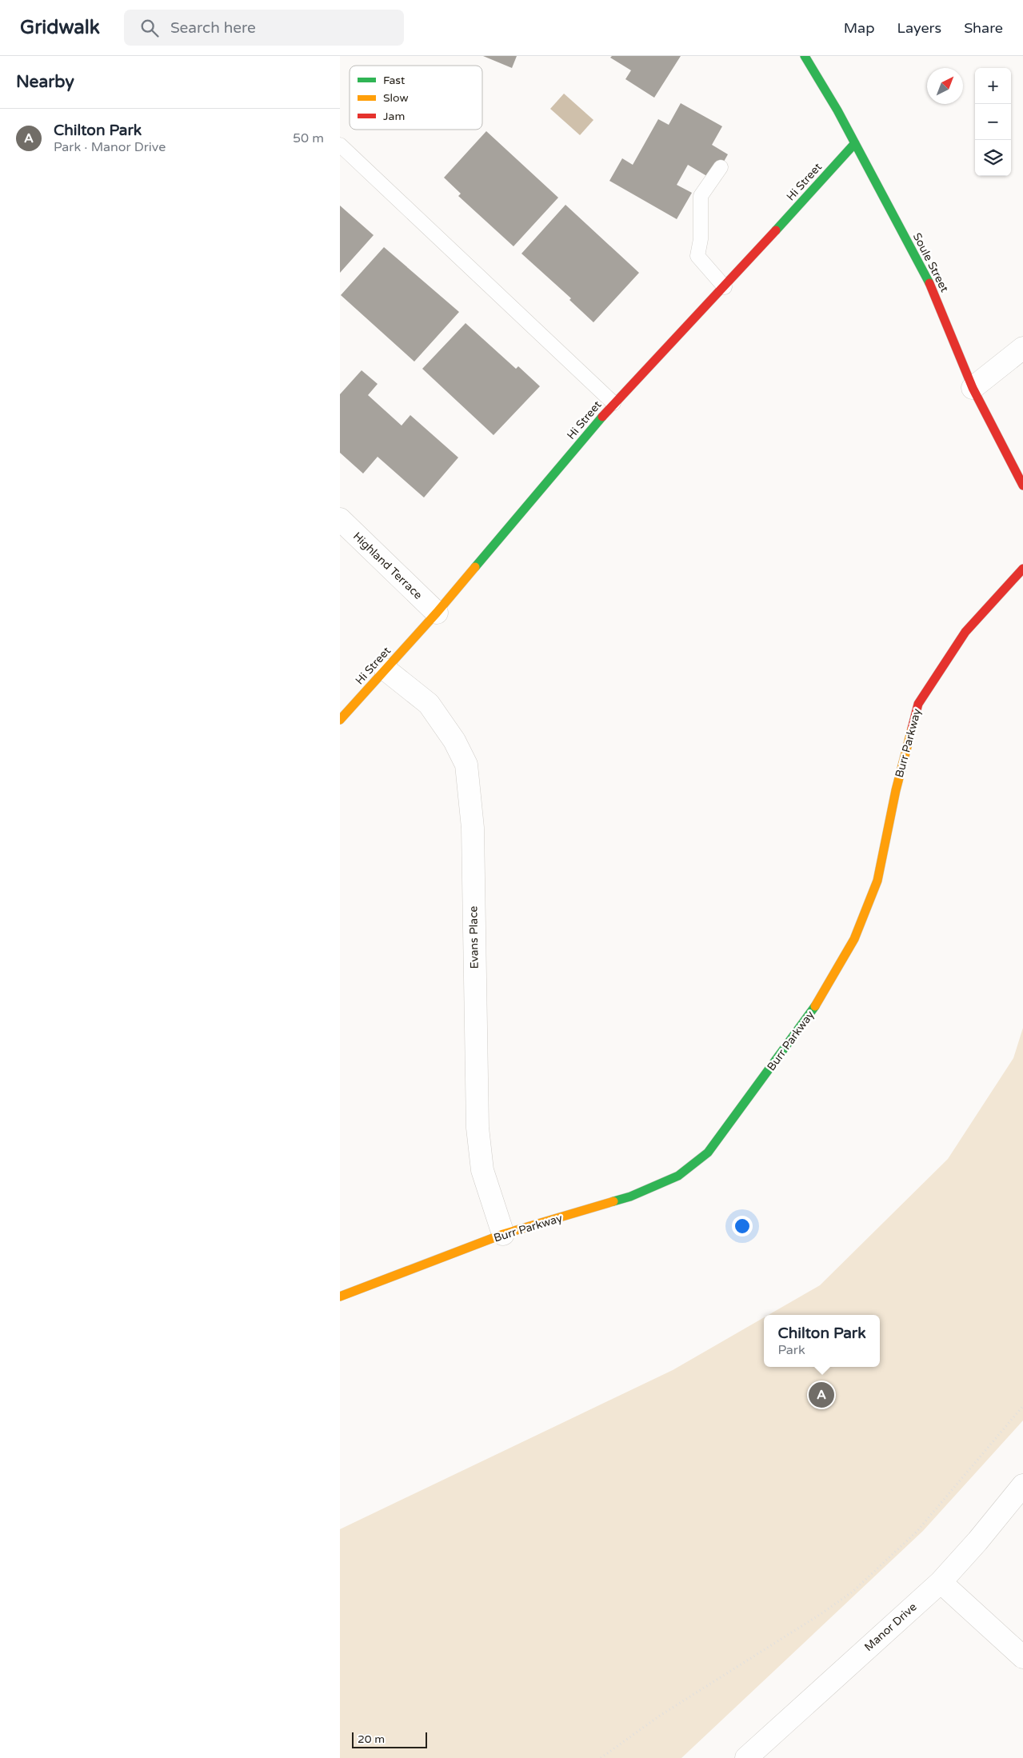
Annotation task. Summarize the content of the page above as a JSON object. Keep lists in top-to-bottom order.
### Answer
{
  "streets": {
    "street": [
      "Hi Street",
      "Soule Street",
      "Highland Terrace",
      "Burr Parkway",
      "Evans Place",
      "Manor Drive"
    ]
  },
  "crossings": [
    ["Hi Street", "Soule Street"],
    ["Hi Street", "Highland Terrace"],
    ["Hi Street", "Evans Place"],
    ["Burr Parkway", "Evans Place"]
  ],
  "legend": ["Fast", "Slow", "Jam"],
  "scale_bar": "20 m",
  "north": "top right",
  "page": {
    "header": "Gridwalk",
    "search": "Search here",
    "nav": ["Map", "Layers", "Share"],
    "heading": "Nearby",
    "map_buttons": ["+", "−"],
    "list": [
      {
        "mark": "A",
        "name": "Chilton Park",
        "note": "Park · Manor Drive",
        "value": "50 m"
      }
    ],
    "popup": ["Chilton Park", "Park"],
    "pins": "A",
    "scale": "20 m"
  }
}
